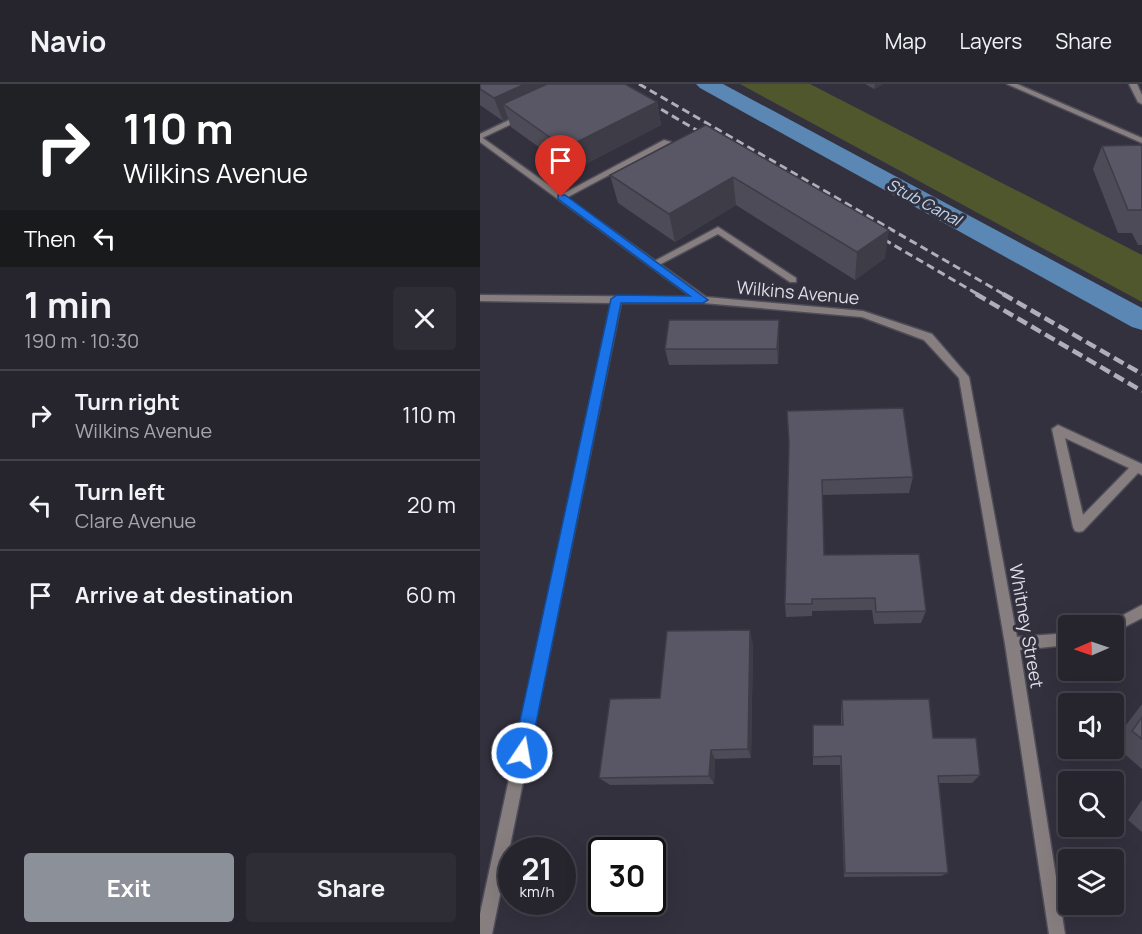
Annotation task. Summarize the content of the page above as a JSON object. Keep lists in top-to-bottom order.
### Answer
{
  "streets": {
    "street": ["Wilkins Avenue", "Whitney Street"]
  },
  "crossings": [
    ["Wilkins Avenue", "Whitney Street"]
  ],
  "water": ["Stub Canal"],
  "north": "left",
  "page": {
    "header": "Navio",
    "nav": ["Map", "Layers", "Share"],
    "turn": ["110 m", "Wilkins Avenue"],
    "then": "Then",
    "heading": ["1 min", "190 m · 10:30"],
    "list": [
      {
        "name": "Turn right",
        "note": "Wilkins Avenue",
        "value": "110 m"
      },
      {
        "name": "Turn left",
        "note": "Clare Avenue",
        "value": "20 m"
      },
      {
        "name": "Arrive at destination",
        "value": "60 m"
      }
    ],
    "speed": "21 km/h",
    "limit": "30",
    "buttons": ["Exit", "Share"]
  }
}
